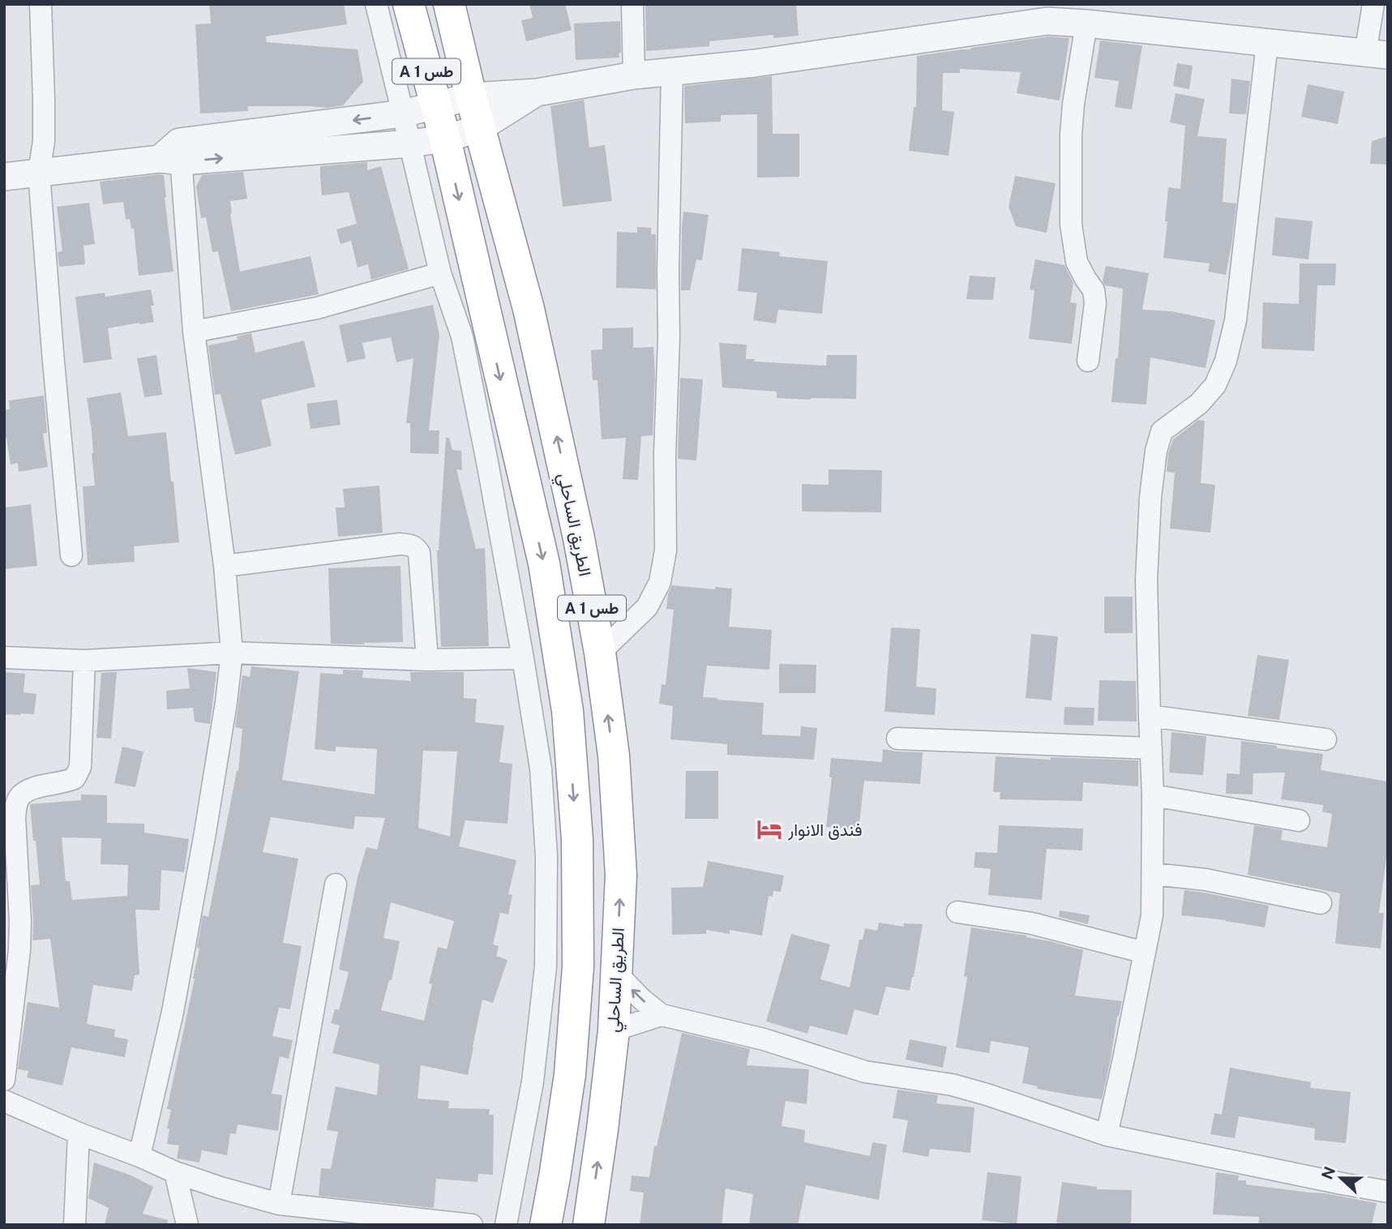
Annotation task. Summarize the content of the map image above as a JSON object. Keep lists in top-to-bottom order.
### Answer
{
  "streets": {
    "highway": ["A 1 طس", "الطريق الساحلي"]
  },
  "places": {
    "hotel": ["فندق الانوار"]
  },
  "north": "left"
}
